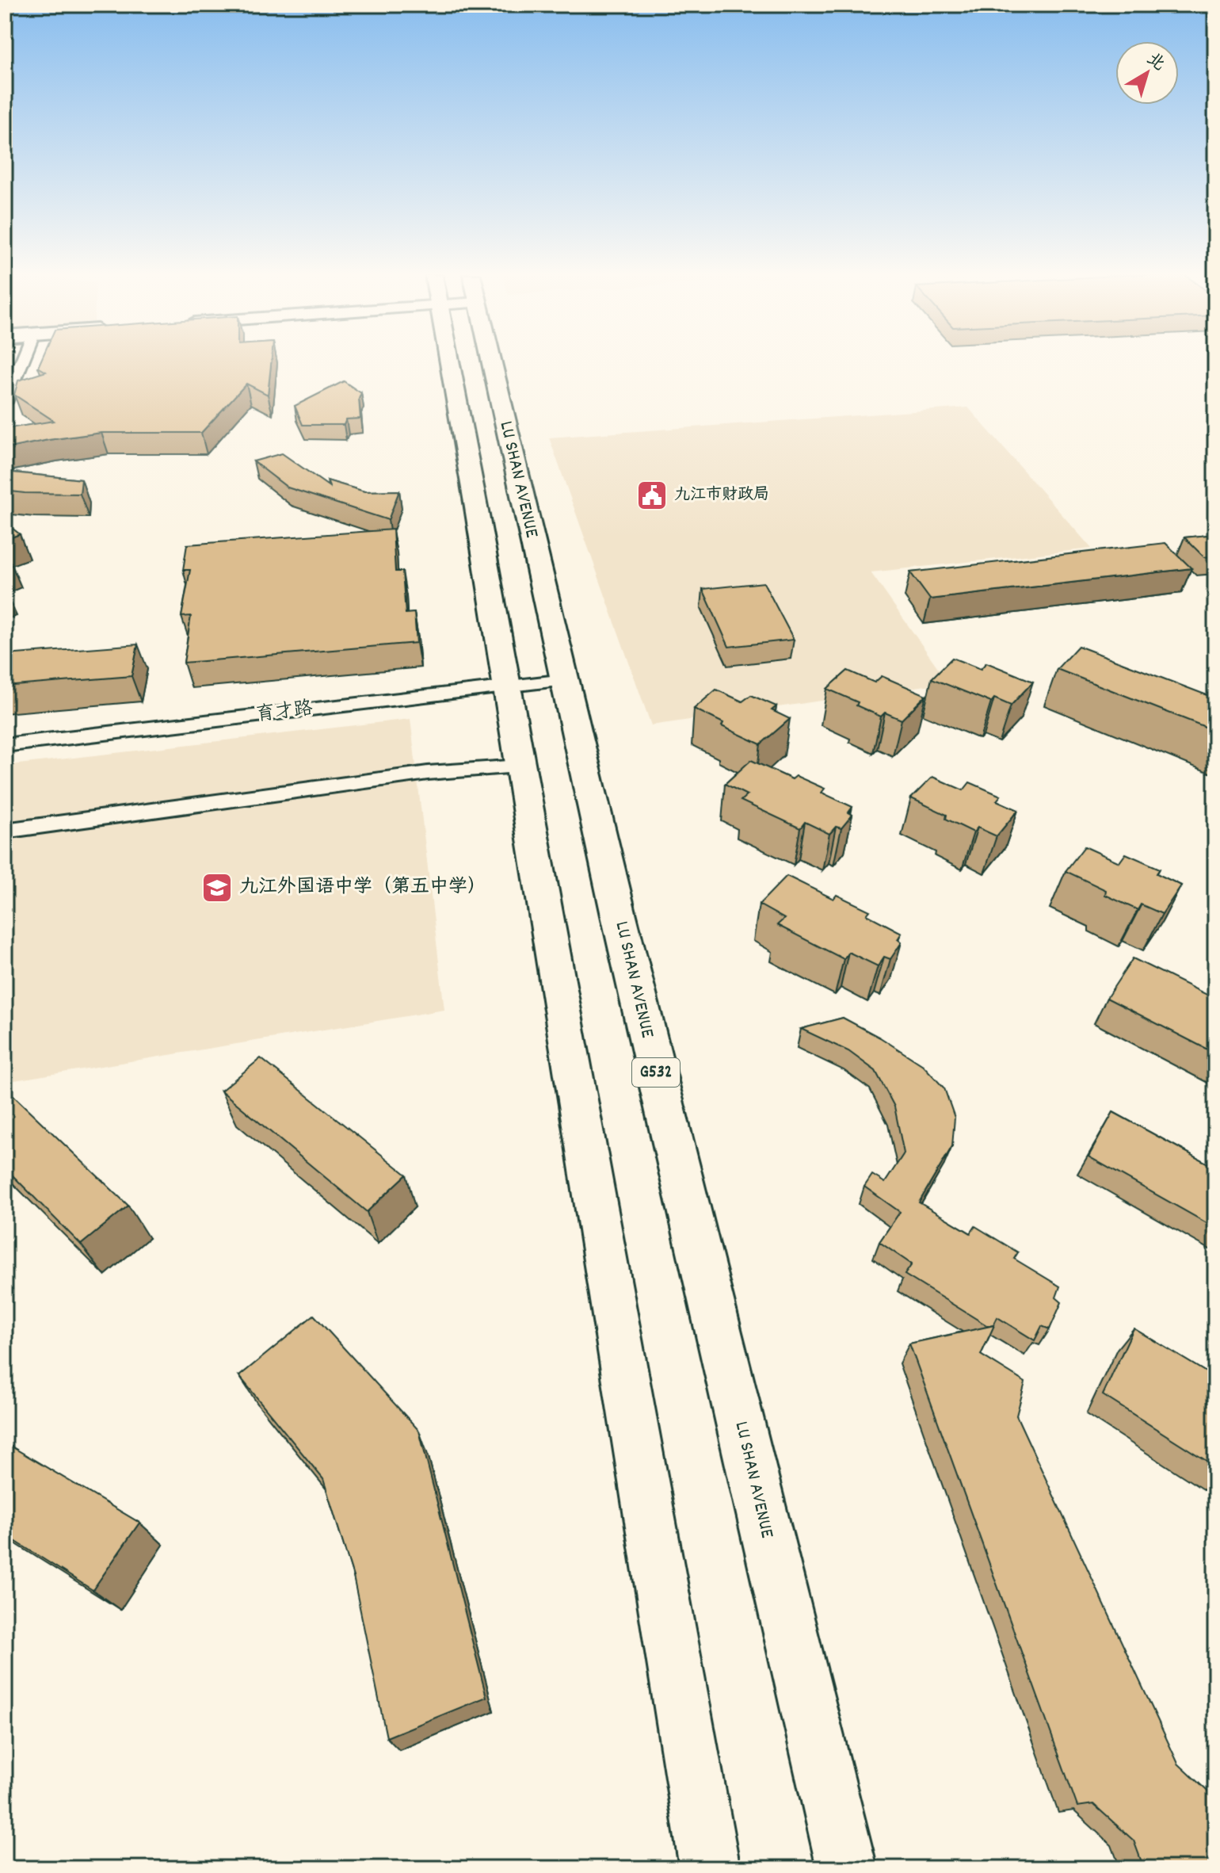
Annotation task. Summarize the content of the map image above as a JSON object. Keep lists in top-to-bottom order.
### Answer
{
  "streets": {
    "highway": ["LU SHAN AVENUE", "G532"],
    "street": ["育才路"]
  },
  "crossings": [
    ["LU SHAN AVENUE", "育才路"]
  ],
  "places": {
    "public building": ["九江市财政局"],
    "school or university": ["九江外国语中学（第五中学）"]
  },
  "north": "top right"
}
